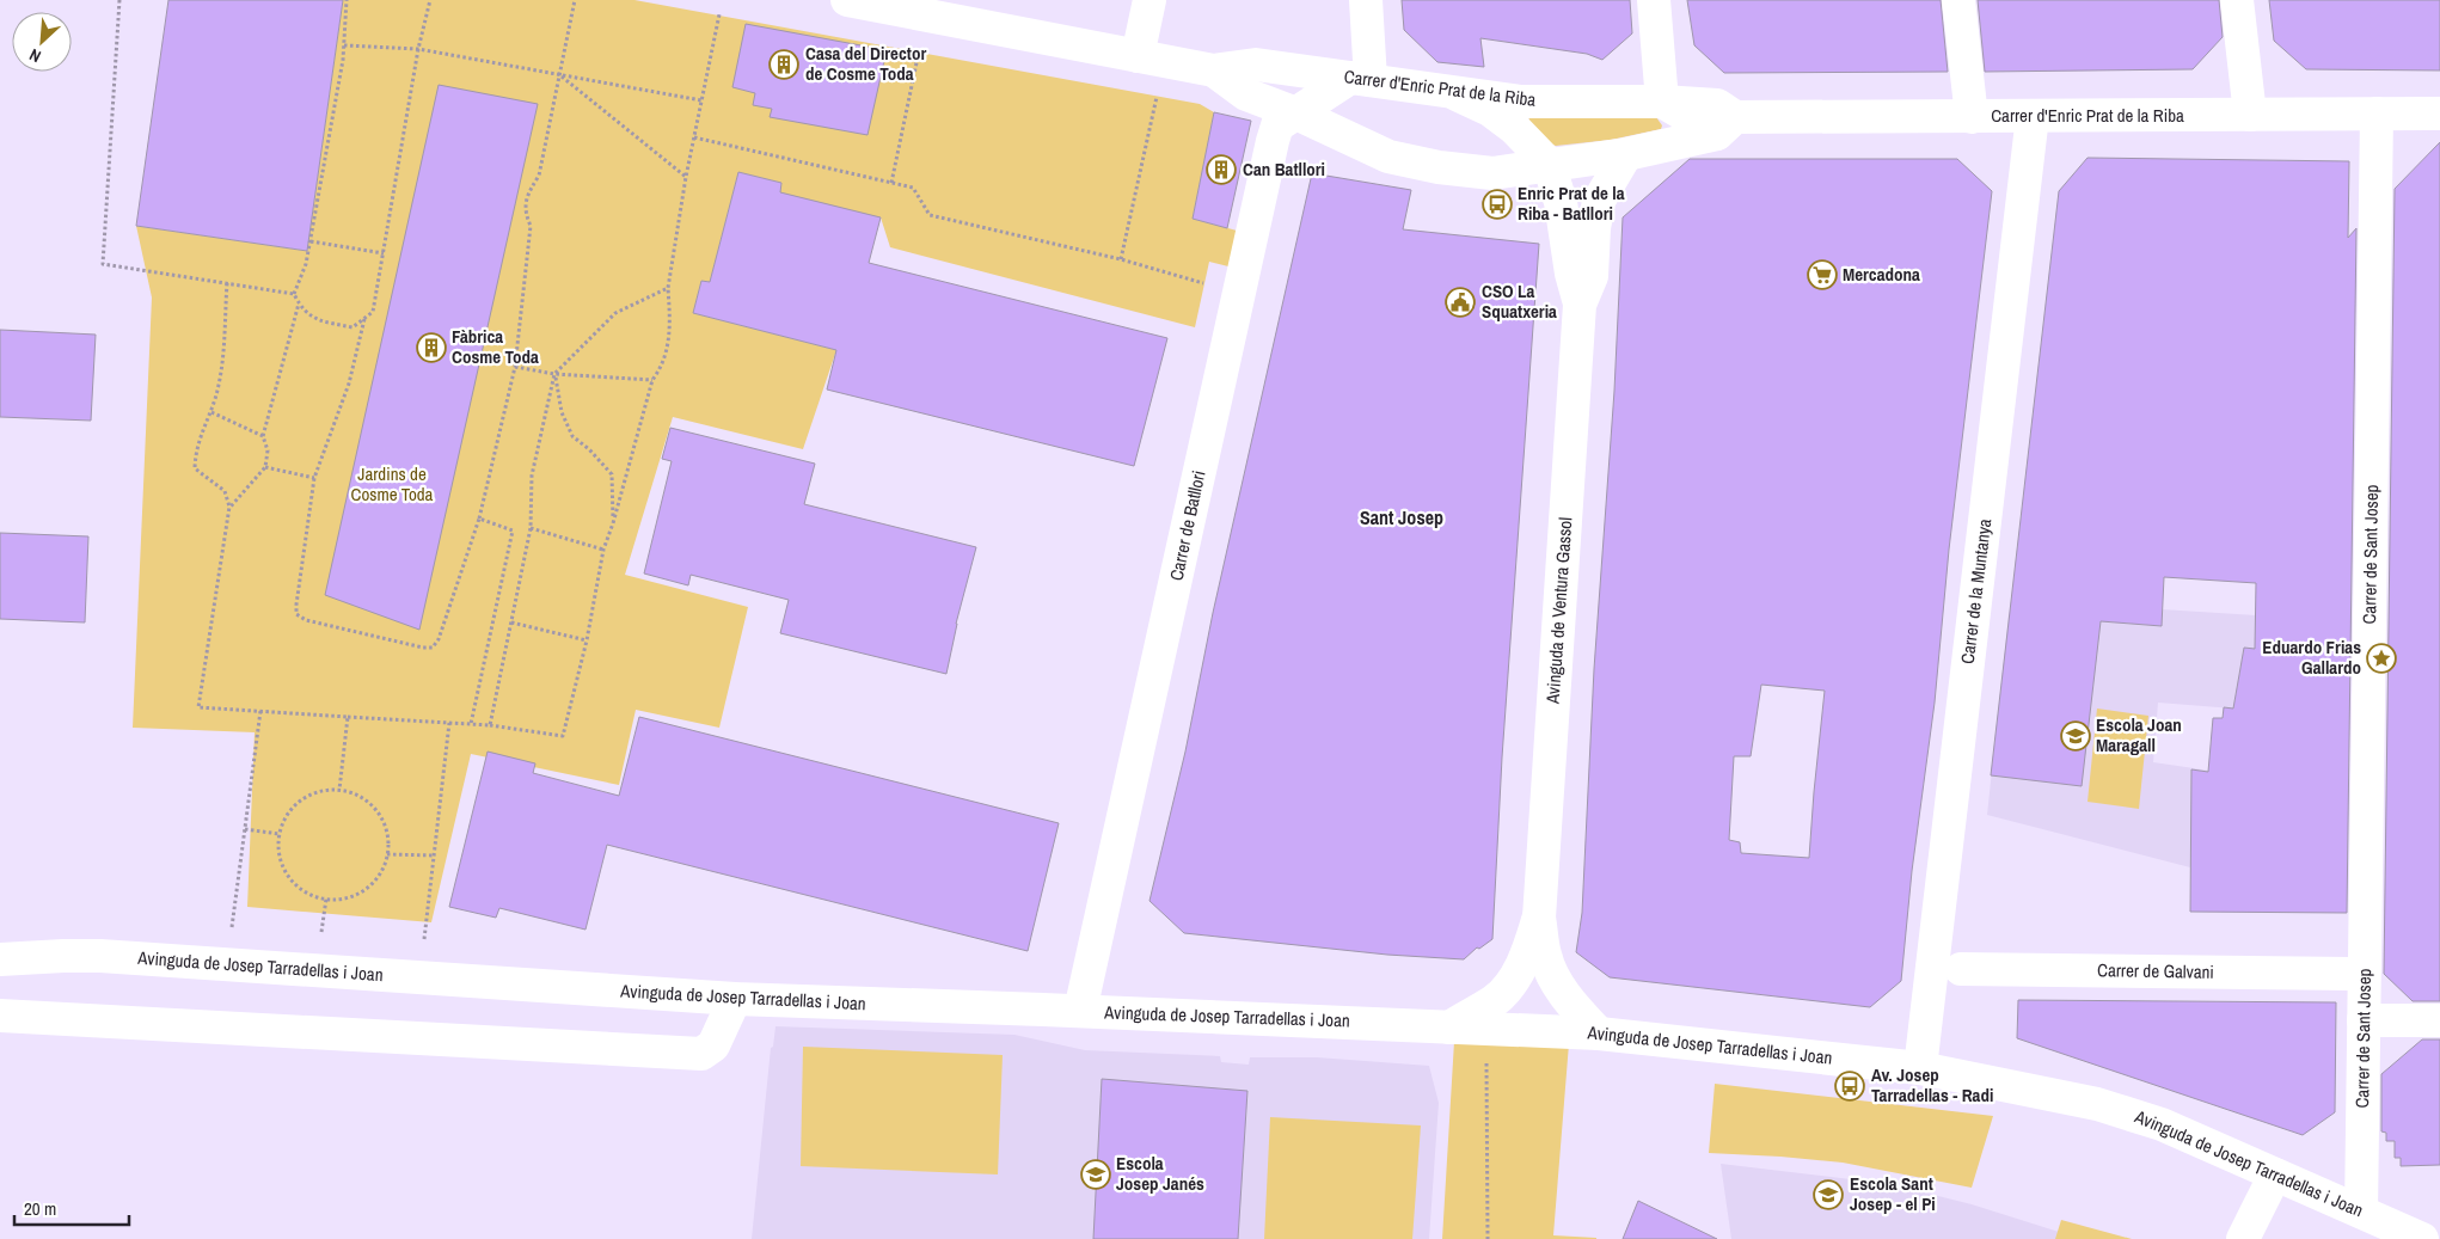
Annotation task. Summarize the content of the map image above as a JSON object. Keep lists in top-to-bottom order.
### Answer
{
  "streets": {
    "street": [
      "Carrer d'Enric Prat de la Riba",
      "Carrer de Batllori",
      "Carrer de Sant Josep",
      "Carrer de la Muntanya",
      "Avinguda de Ventura Gassol",
      "Avinguda de Josep Tarradellas i Joan",
      "Carrer de Galvani"
    ]
  },
  "crossings": [
    ["Carrer d'Enric Prat de la Riba", "Carrer de Batllori"],
    ["Carrer d'Enric Prat de la Riba", "Carrer de Sant Josep"],
    ["Carrer d'Enric Prat de la Riba", "Carrer de la Muntanya"],
    ["Carrer d'Enric Prat de la Riba", "Avinguda de Ventura Gassol"],
    ["Carrer de Batllori", "Avinguda de Josep Tarradellas i Joan"],
    ["Carrer de Sant Josep", "Avinguda de Josep Tarradellas i Joan"],
    ["Carrer de la Muntanya", "Avinguda de Josep Tarradellas i Joan"],
    ["Avinguda de Ventura Gassol", "Avinguda de Josep Tarradellas i Joan"]
  ],
  "districts": ["Sant Josep"],
  "parks": ["Jardins de Cosme Toda"],
  "places": {
    "building": ["Casa del Director de Cosme Toda", "Can Batllori", "Fàbrica Cosme Toda"],
    "bus stop": ["Enric Prat de la Riba - Batllori", "Av. Josep Tarradellas - Radi"],
    "supermarket": ["Mercadona"],
    "public building": ["CSO La Squatxeria"],
    "place": ["Eduardo Frias Gallardo"],
    "school or university": ["Escola Joan Maragall", "Escola Josep Janés", "Escola Sant Josep - el Pi"]
  },
  "scale_bar": "20 m",
  "north": "bottom left"
}
